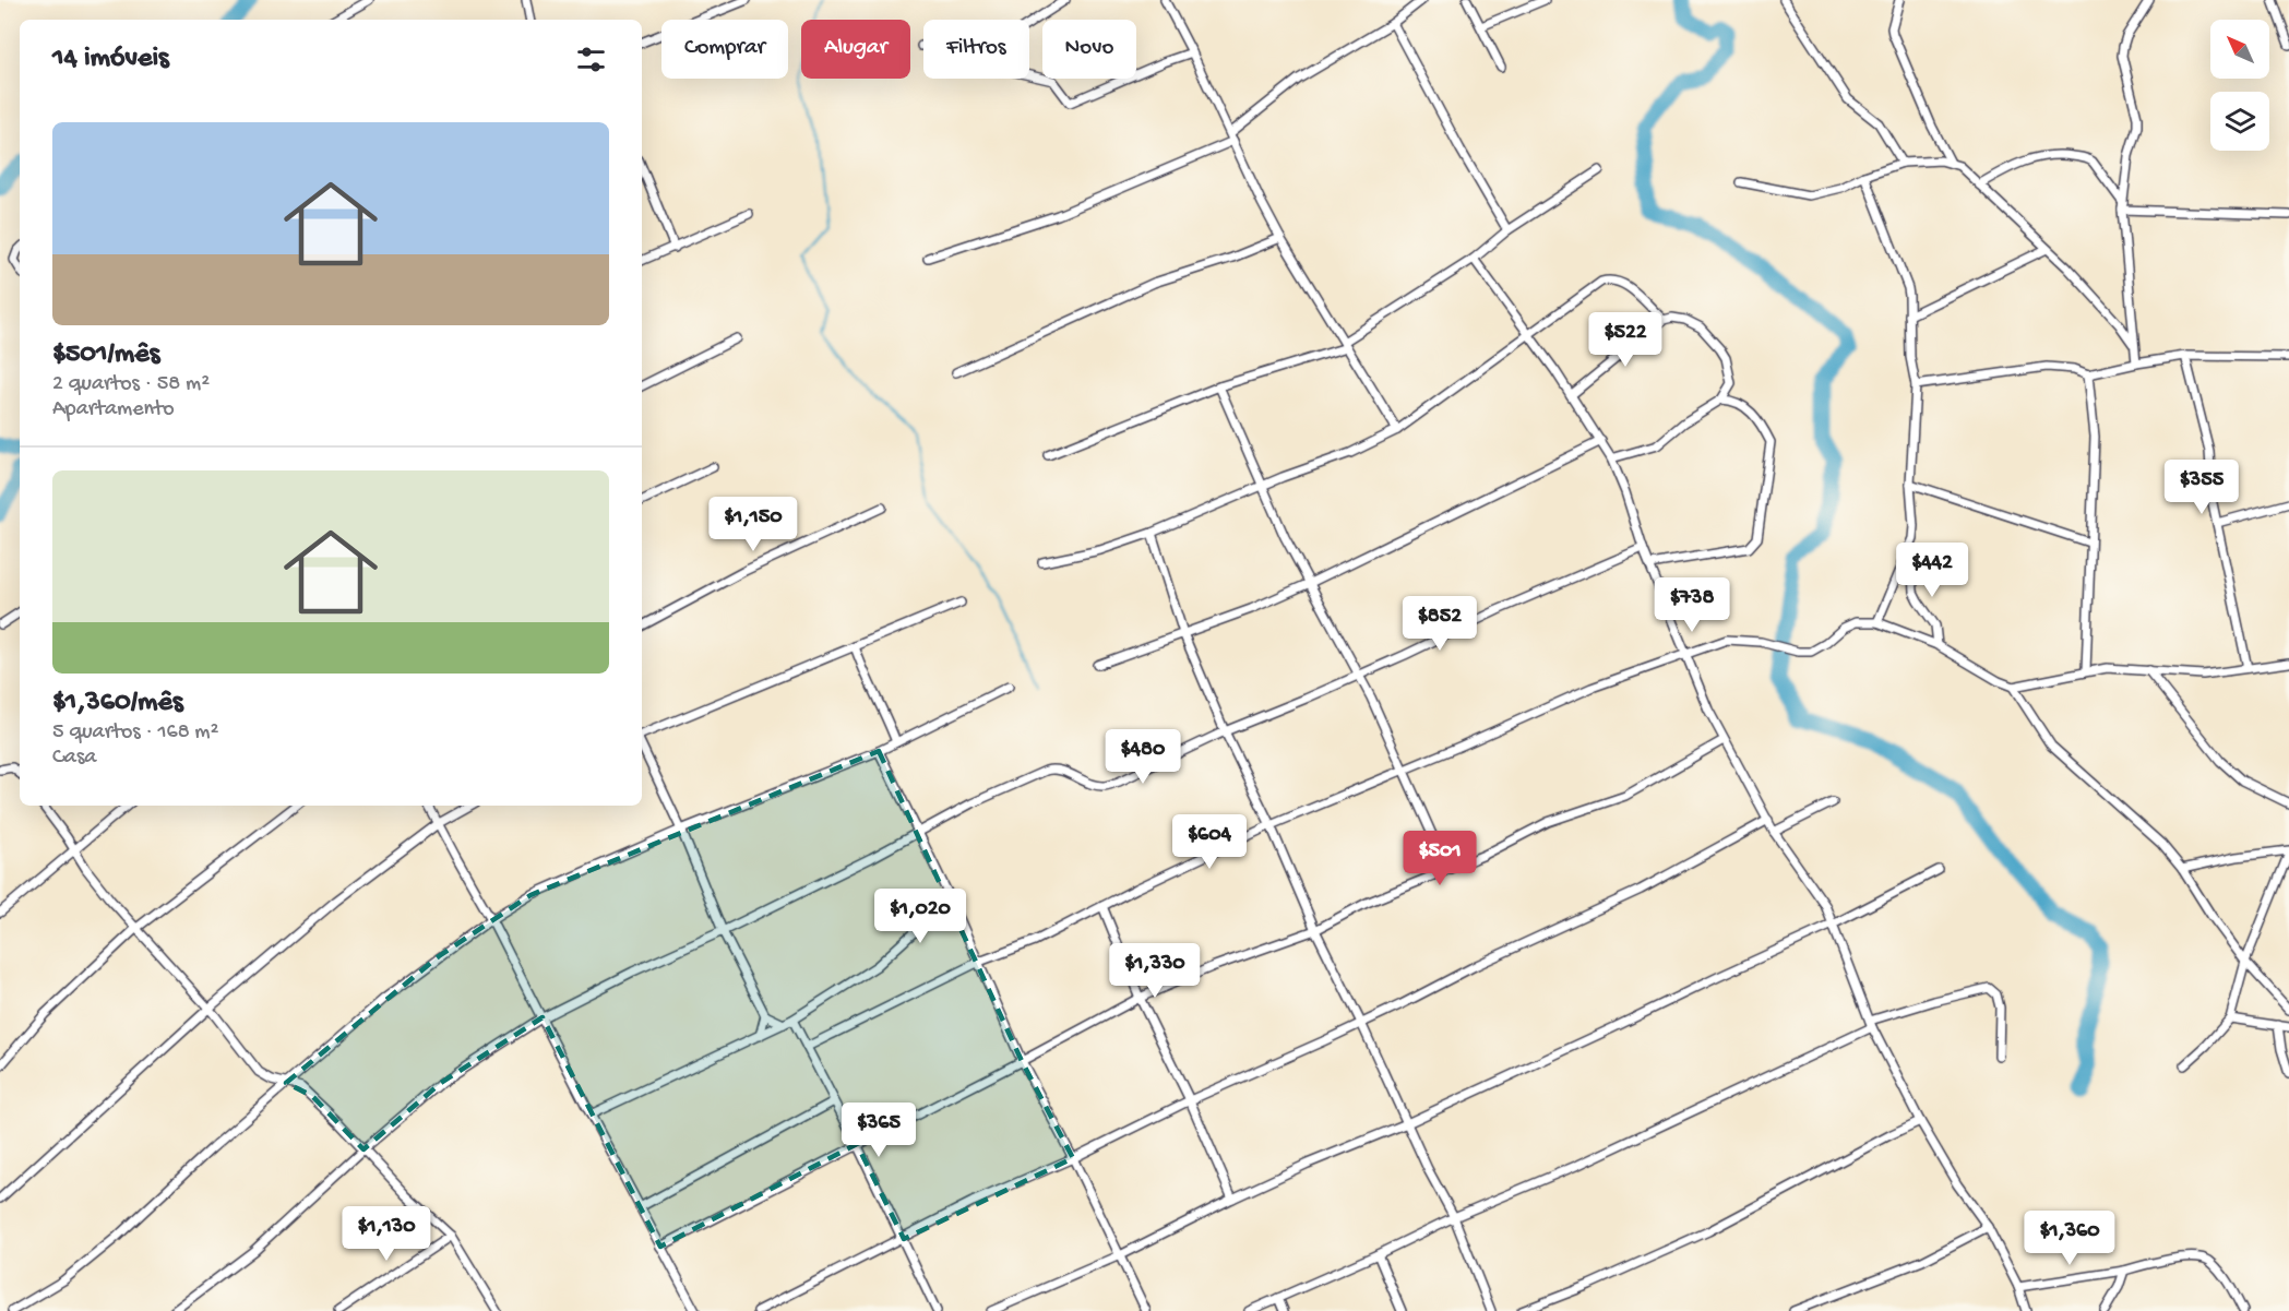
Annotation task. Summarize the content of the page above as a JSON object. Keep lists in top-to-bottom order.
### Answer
{
  "north": "top left",
  "page": {
    "chip": [
      "Comprar",
      "Alugar",
      "Filtros",
      "Novo"
    ],
    "heading": "14 imóveis",
    "list": [
      {
        "name": "$501/mês",
        "note": "2 quartos · 58 m² · Apartamento"
      },
      {
        "name": "$1,360/mês",
        "note": "5 quartos · 168 m² · Casa"
      }
    ],
    "price": [
      "$522",
      "$355",
      "$1,150",
      "$442",
      "$738",
      "$852",
      "$480",
      "$604",
      "$501",
      "$1,020",
      "$1,330",
      "$365",
      "$1,130",
      "$1,360"
    ]
  }
}
